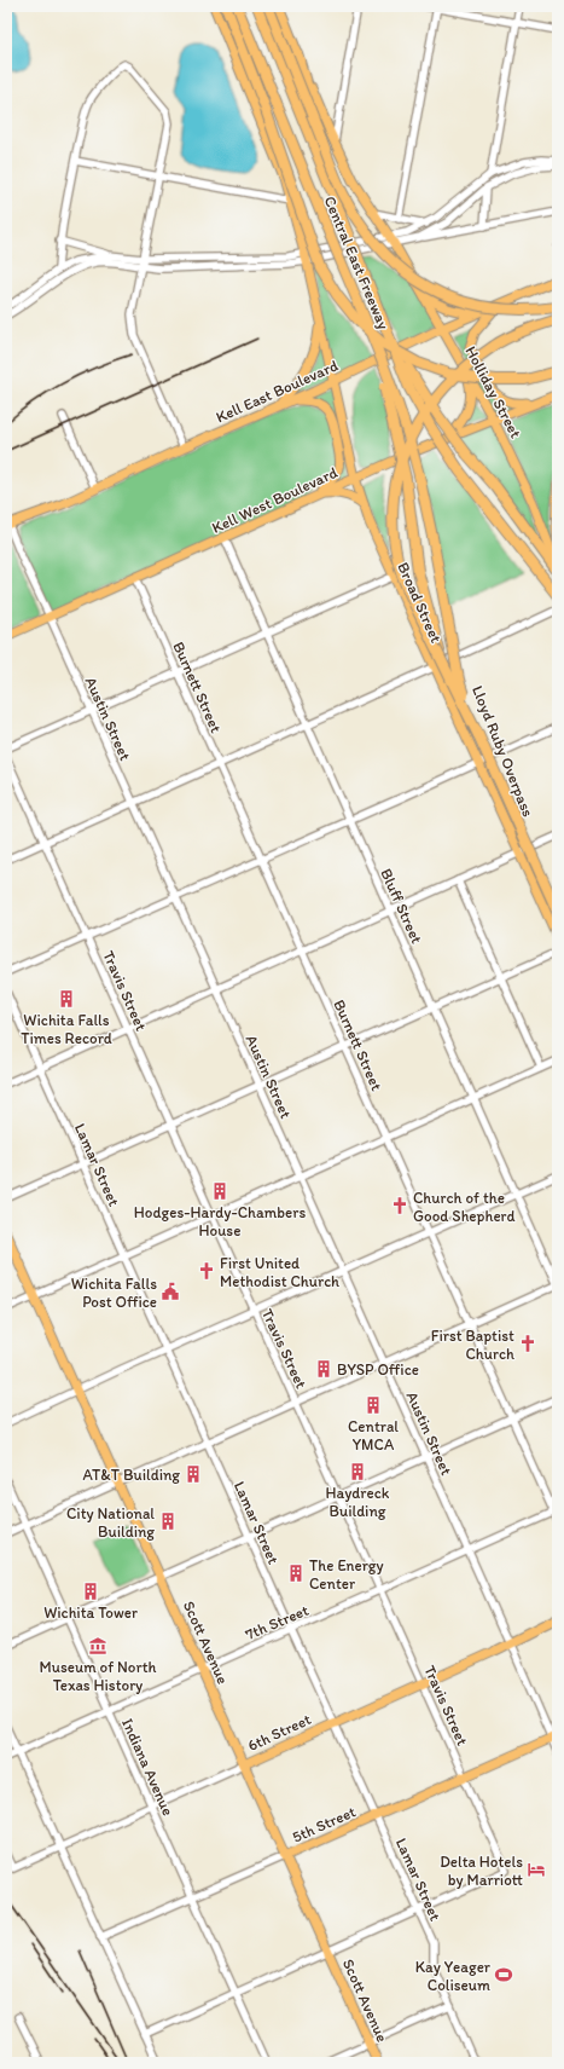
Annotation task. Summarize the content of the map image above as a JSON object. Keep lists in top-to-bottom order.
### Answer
{
  "streets": {
    "highway": ["Central East Freeway", "Lloyd Ruby Overpass"],
    "main road": [
      "Kell East Boulevard",
      "Holliday Street",
      "Kell West Boulevard",
      "Broad Street",
      "Scott Avenue",
      "6th Street",
      "5th Street"
    ],
    "street": [
      "Burnett Street",
      "Austin Street",
      "Bluff Street",
      "Travis Street",
      "Lamar Street",
      "7th Street",
      "Indiana Avenue"
    ]
  },
  "crossings": [
    ["Central East Freeway", "Holliday Street"],
    ["Central East Freeway", "Lloyd Ruby Overpass"],
    ["Kell East Boulevard", "Holliday Street"],
    ["Kell East Boulevard", "Broad Street"],
    ["Kell East Boulevard", "Austin Street"],
    ["Holliday Street", "Kell West Boulevard"],
    ["Kell West Boulevard", "Broad Street"],
    ["Kell West Boulevard", "Burnett Street"],
    ["Kell West Boulevard", "Austin Street"],
    ["Kell West Boulevard", "Bluff Street"],
    ["Burnett Street", "7th Street"],
    ["Austin Street", "7th Street"],
    ["Austin Street", "5th Street"],
    ["Travis Street", "Lamar Street"],
    ["Travis Street", "7th Street"],
    ["Travis Street", "6th Street"],
    ["Travis Street", "5th Street"],
    ["Lamar Street", "7th Street"],
    ["Lamar Street", "6th Street"],
    ["Lamar Street", "5th Street"],
    ["7th Street", "Scott Avenue"],
    ["7th Street", "Indiana Avenue"],
    ["Scott Avenue", "6th Street"],
    ["Scott Avenue", "5th Street"],
    ["6th Street", "Indiana Avenue"],
    ["Indiana Avenue", "5th Street"]
  ],
  "places": {
    "building": [
      "Wichita Falls Times Record",
      "Hodges-Hardy-Chambers House",
      "BYSP Office",
      "Central YMCA",
      "Haydreck Building",
      "AT&T Building",
      "City National Building",
      "The Energy Center",
      "Wichita Tower"
    ],
    "church": ["Church of the Good Shepherd", "First United Methodist Church", "First Baptist Church"],
    "public building": ["Wichita Falls Post Office"],
    "museum": ["Museum of North Texas History"],
    "hotel": ["Delta Hotels by Marriott"],
    "sports": ["Kay Yeager Coliseum"]
  }
}
